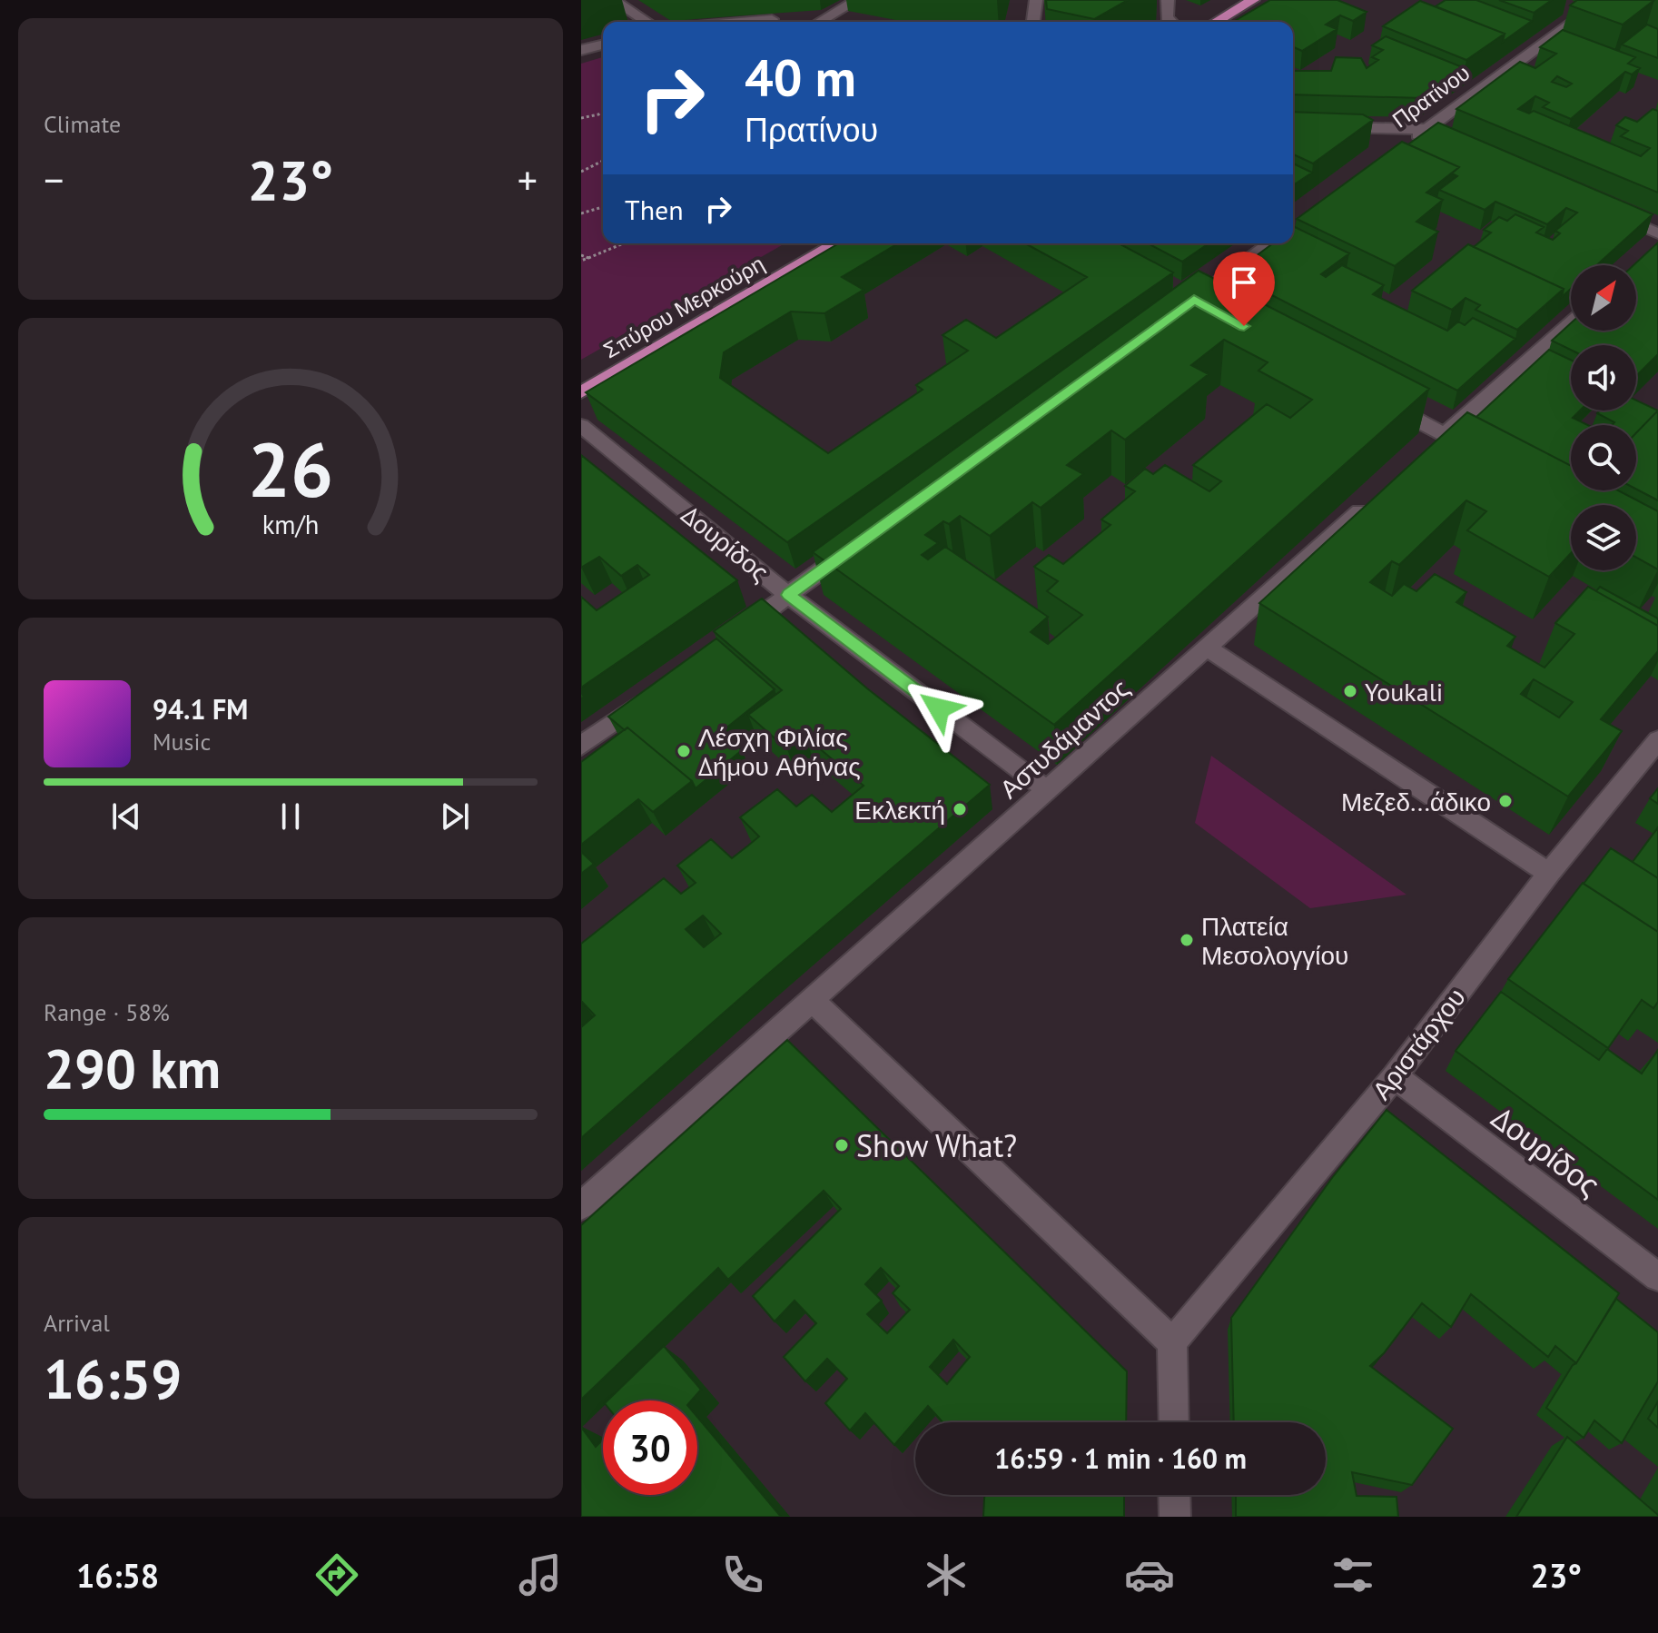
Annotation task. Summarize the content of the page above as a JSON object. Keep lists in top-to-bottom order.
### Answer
{
  "streets": {
    "main road": ["Σπύρου Μερκούρη"],
    "street": [
      "Πρατίνου",
      "Δουρίδος",
      "Αστυδάμαντος",
      "Αριστάρχου"
    ]
  },
  "crossings": [
    ["Δουρίδος", "Αστυδάμαντος"],
    ["Δουρίδος", "Αριστάρχου"]
  ],
  "places": [
    "Youkali",
    "Λέσχη Φιλίας Δήμου Αθήνας",
    "Μεζεδ...άδικο",
    "Εκλεκτή",
    "Πλατεία Μεσολογγίου",
    "Show What?"
  ],
  "north": "top right",
  "page": {
    "tile": [
      "Climate",
      ["Range · 58%", "290 km"],
      ["Arrival", "16:59"]
    ],
    "turn": ["40 m", "Πρατίνου"],
    "heat": ["−", "23°", "+"],
    "then": "Then",
    "song": ["94.1 FM", "Music"],
    "limit": "30",
    "trip": "16:59 · 1 min · 160 m",
    "tabs": ["16:58", "23°"],
    "gauge": ["26", "km/h"]
  }
}
